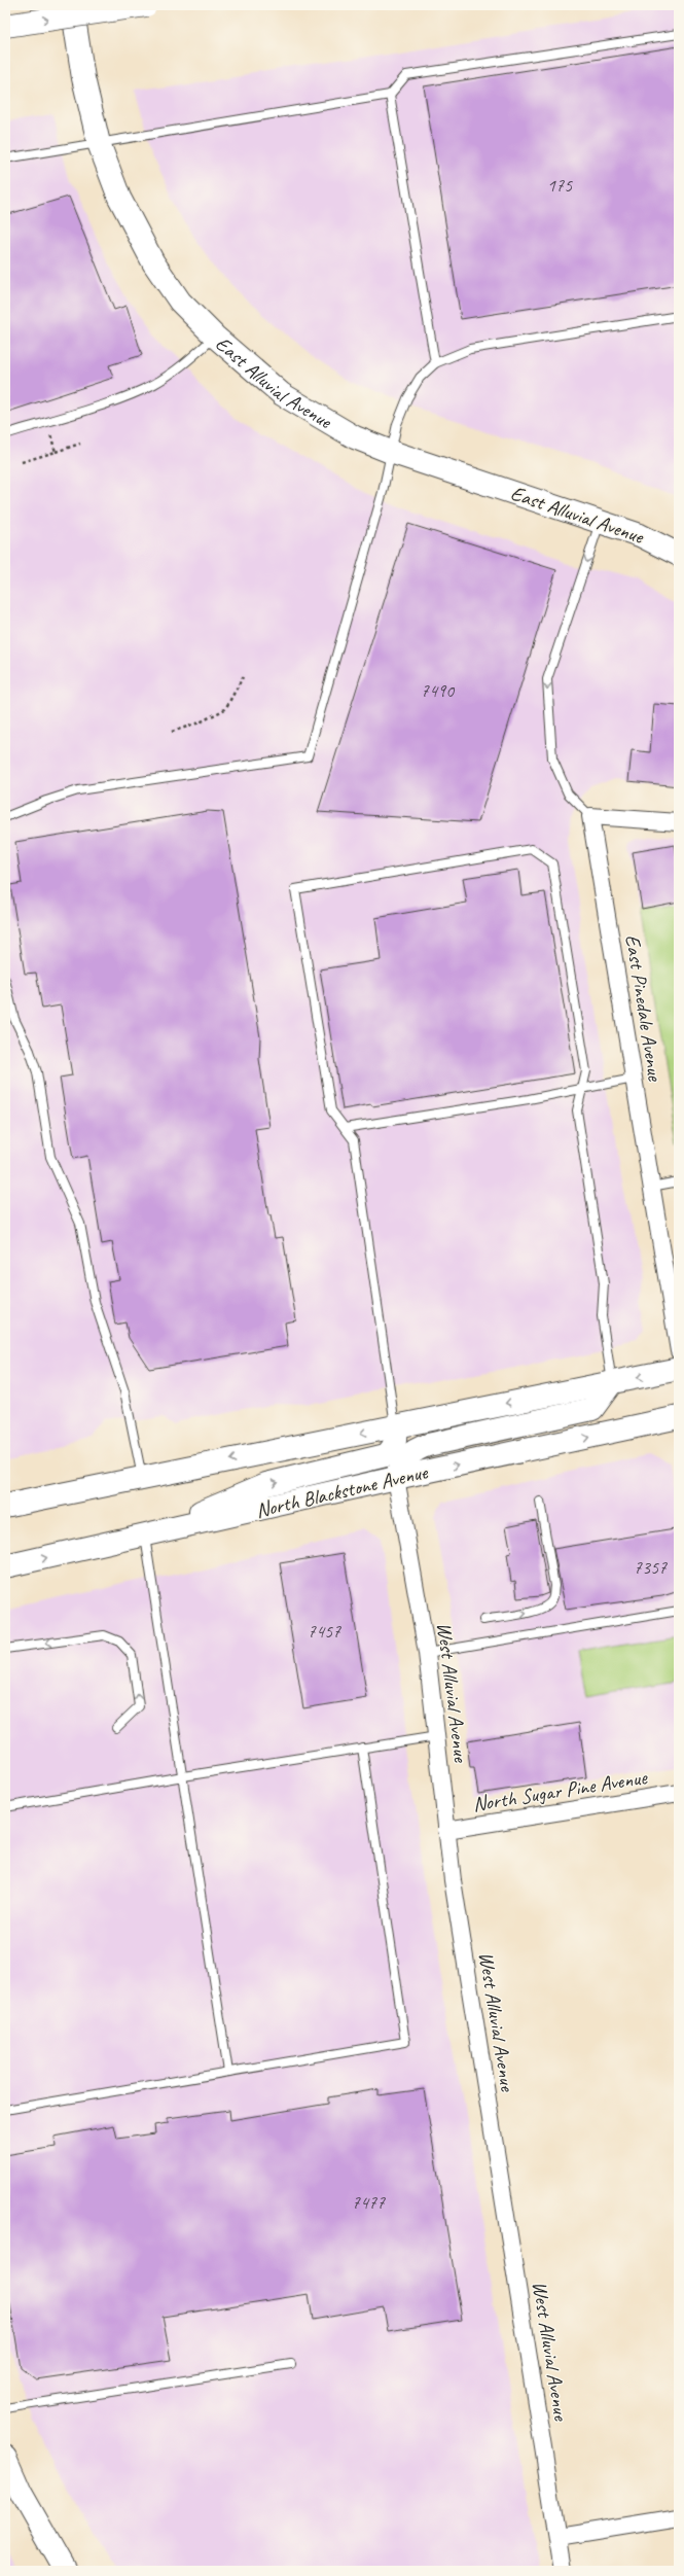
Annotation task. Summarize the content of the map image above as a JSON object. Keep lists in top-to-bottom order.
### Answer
{
  "streets": {
    "main road": ["East Alluvial Avenue", "North Blackstone Avenue"],
    "street": ["East Pinedale Avenue", "West Alluvial Avenue", "North Sugar Pine Avenue"]
  },
  "crossings": [
    ["North Blackstone Avenue", "West Alluvial Avenue"],
    ["West Alluvial Avenue", "North Sugar Pine Avenue"]
  ],
  "house_numbers": [
    "175",
    "7490",
    "7357",
    "7457",
    "7477"
  ]
}
